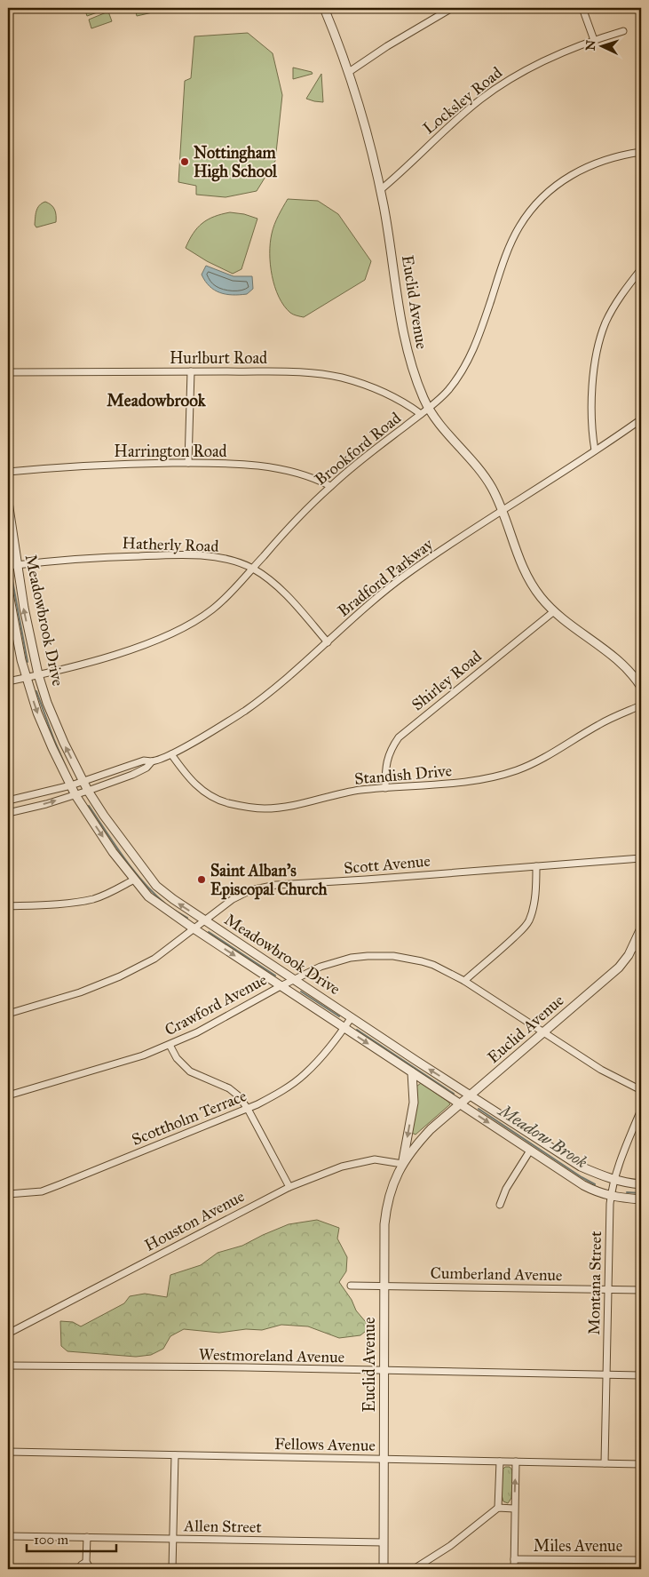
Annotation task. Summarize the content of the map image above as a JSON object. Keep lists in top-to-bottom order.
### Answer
{
  "streets": {
    "street": [
      "Locksley Road",
      "Euclid Avenue",
      "Hurlburt Road",
      "Brookford Road",
      "Harrington Road",
      "Hatherly Road",
      "Bradford Parkway",
      "Meadowbrook Drive",
      "Shirley Road",
      "Standish Drive",
      "Scott Avenue",
      "Crawford Avenue",
      "Scottholm Terrace",
      "Houston Avenue",
      "Cumberland Avenue",
      "Montana Street",
      "Westmoreland Avenue",
      "Fellows Avenue",
      "Allen Street",
      "Miles Avenue"
    ]
  },
  "crossings": [
    ["Locksley Road", "Euclid Avenue"],
    ["Euclid Avenue", "Brookford Road"],
    ["Euclid Avenue", "Bradford Parkway"],
    ["Euclid Avenue", "Meadowbrook Drive"],
    ["Euclid Avenue", "Shirley Road"],
    ["Euclid Avenue", "Crawford Avenue"],
    ["Euclid Avenue", "Houston Avenue"],
    ["Euclid Avenue", "Cumberland Avenue"],
    ["Euclid Avenue", "Westmoreland Avenue"],
    ["Euclid Avenue", "Fellows Avenue"],
    ["Euclid Avenue", "Allen Street"],
    ["Hurlburt Road", "Brookford Road"],
    ["Brookford Road", "Harrington Road"],
    ["Brookford Road", "Hatherly Road"],
    ["Brookford Road", "Meadowbrook Drive"],
    ["Hatherly Road", "Bradford Parkway"],
    ["Hatherly Road", "Meadowbrook Drive"],
    ["Bradford Parkway", "Meadowbrook Drive"],
    ["Bradford Parkway", "Standish Drive"],
    ["Meadowbrook Drive", "Scott Avenue"],
    ["Meadowbrook Drive", "Crawford Avenue"],
    ["Meadowbrook Drive", "Scottholm Terrace"],
    ["Meadowbrook Drive", "Montana Street"],
    ["Shirley Road", "Standish Drive"],
    ["Cumberland Avenue", "Montana Street"],
    ["Montana Street", "Westmoreland Avenue"],
    ["Montana Street", "Fellows Avenue"]
  ],
  "districts": ["Meadowbrook"],
  "water": ["Meadow Brook"],
  "places": ["Nottingham High School", "Saint Alban's Episcopal Church"],
  "scale_bar": "100 m",
  "north": "left"
}
